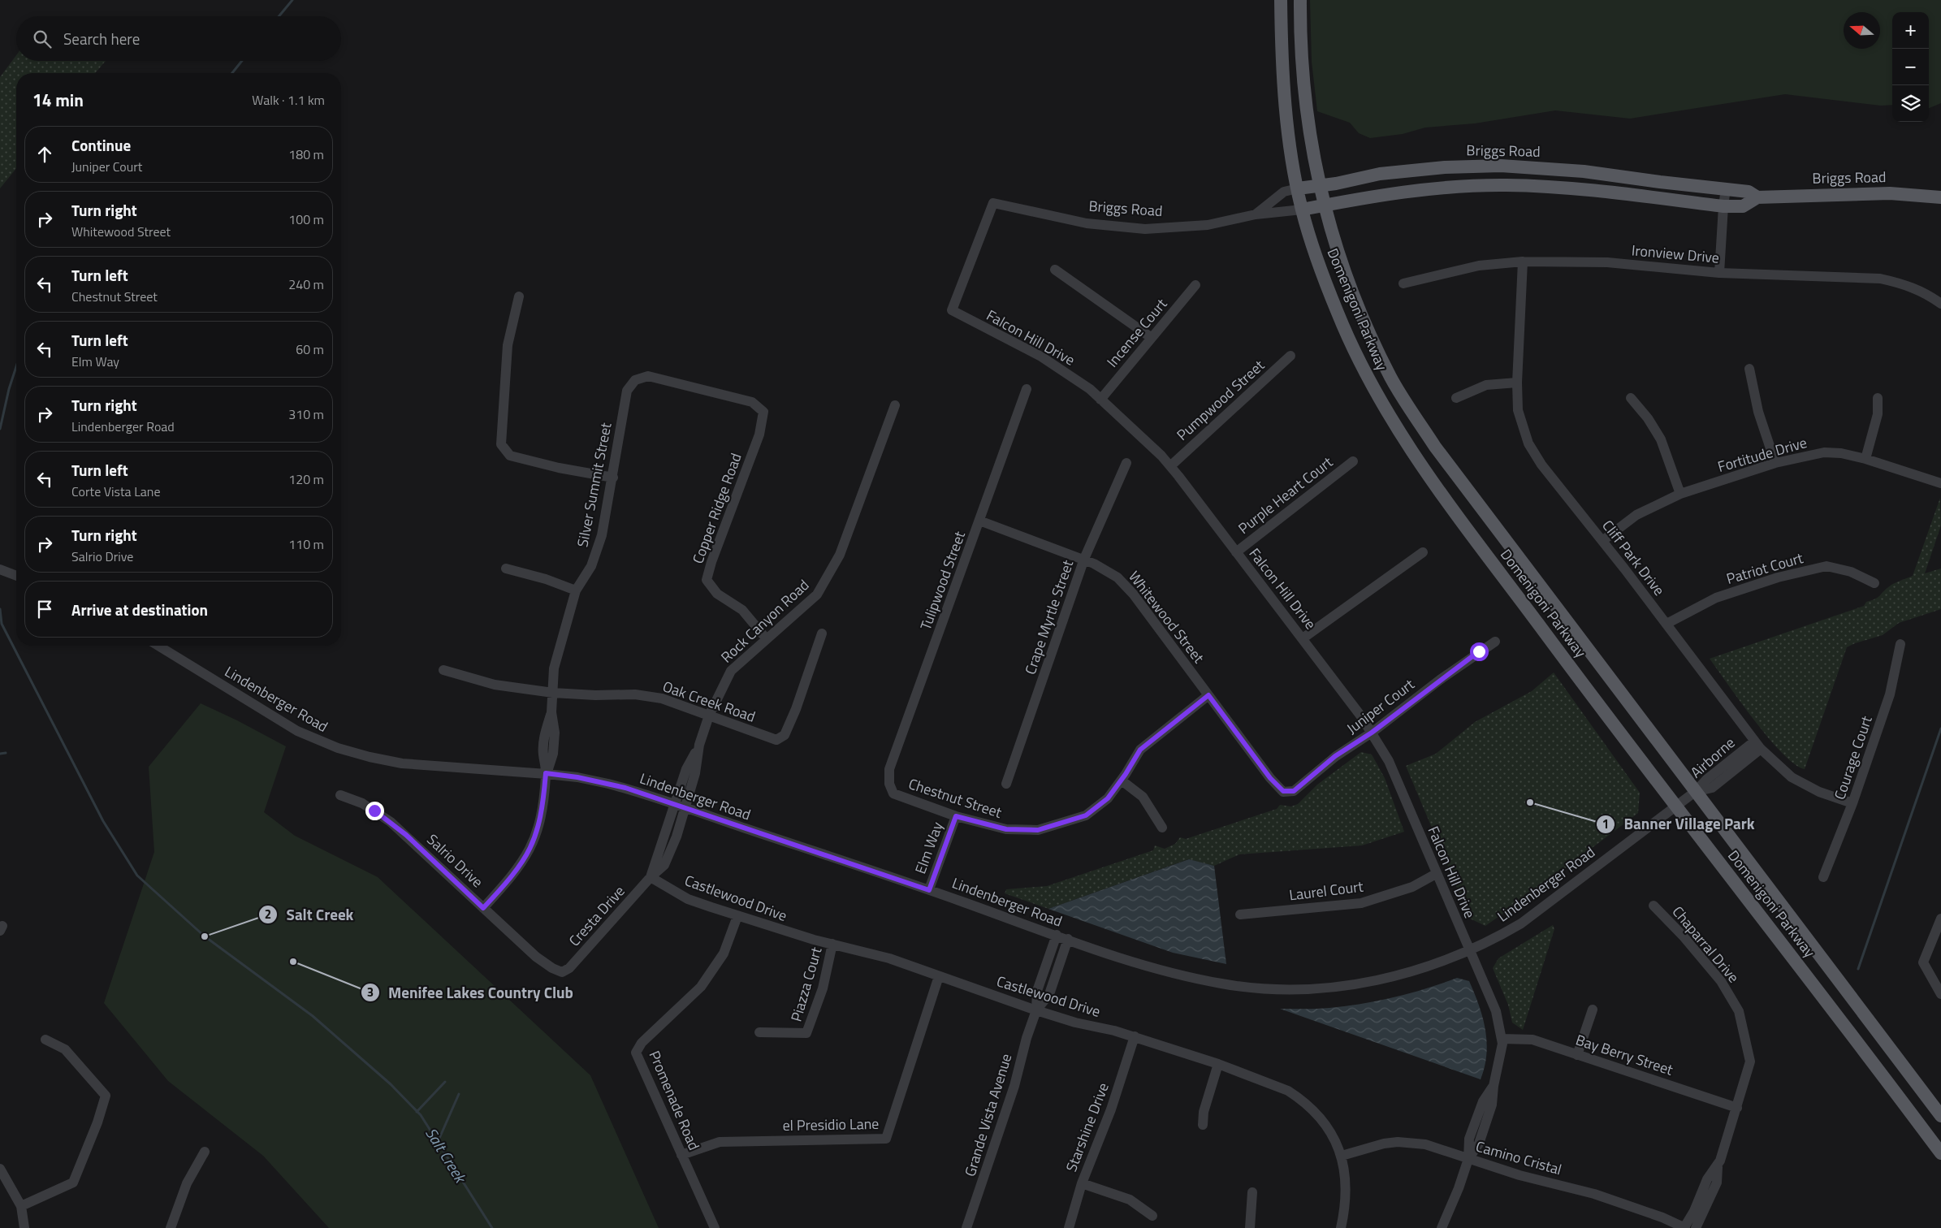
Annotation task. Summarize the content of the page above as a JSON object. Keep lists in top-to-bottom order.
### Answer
{
  "streets": {
    "main road": ["Briggs Road", "Domenigoni Parkway"],
    "street": [
      "Ironview Drive",
      "Incense Court",
      "Falcon Hill Drive",
      "Pumpwood Street",
      "Fortitude Drive",
      "Silver Summit Street",
      "Purple Heart Court",
      "Copper Ridge Road",
      "Cliff Park Drive",
      "Patriot Court",
      "Tulipwood Street",
      "Crape Myrtle Street",
      "Whitewood Street",
      "Rock Canyon Road",
      "Lindenberger Road",
      "Oak Creek Road",
      "Juniper Court",
      "Airborne",
      "Courage Court",
      "Chestnut Street",
      "Elm Way",
      "Salrio Drive",
      "Laurel Court",
      "Castlewood Drive",
      "Cresta Drive",
      "Chaparral Drive",
      "Piazza Court",
      "Bay Berry Street",
      "Promenade Road",
      "Grande Vista Avenue",
      "el Presidio Lane",
      "Starshine Drive",
      "Camino Cristal"
    ]
  },
  "crossings": [
    ["Briggs Road", "Domenigoni Parkway"],
    ["Briggs Road", "Falcon Hill Drive"],
    ["Ironview Drive", "Cliff Park Drive"],
    ["Domenigoni Parkway", "Lindenberger Road"],
    ["Domenigoni Parkway", "Airborne"],
    ["Incense Court", "Falcon Hill Drive"],
    ["Falcon Hill Drive", "Pumpwood Street"],
    ["Falcon Hill Drive", "Purple Heart Court"],
    ["Falcon Hill Drive", "Lindenberger Road"],
    ["Falcon Hill Drive", "Juniper Court"],
    ["Falcon Hill Drive", "Laurel Court"],
    ["Falcon Hill Drive", "Bay Berry Street"],
    ["Falcon Hill Drive", "Camino Cristal"],
    ["Fortitude Drive", "Cliff Park Drive"],
    ["Silver Summit Street", "Copper Ridge Road"],
    ["Silver Summit Street", "Lindenberger Road"],
    ["Silver Summit Street", "Oak Creek Road"],
    ["Silver Summit Street", "Salrio Drive"],
    ["Copper Ridge Road", "Rock Canyon Road"],
    ["Cliff Park Drive", "Patriot Court"],
    ["Cliff Park Drive", "Airborne"],
    ["Cliff Park Drive", "Courage Court"],
    ["Tulipwood Street", "Whitewood Street"],
    ["Tulipwood Street", "Chestnut Street"],
    ["Crape Myrtle Street", "Whitewood Street"],
    ["Whitewood Street", "Juniper Court"],
    ["Whitewood Street", "Chestnut Street"],
    ["Rock Canyon Road", "Lindenberger Road"],
    ["Rock Canyon Road", "Oak Creek Road"],
    ["Rock Canyon Road", "Cresta Drive"],
    ["Lindenberger Road", "Airborne"],
    ["Lindenberger Road", "Elm Way"],
    ["Lindenberger Road", "Cresta Drive"],
    ["Lindenberger Road", "Grande Vista Avenue"],
    ["Chestnut Street", "Elm Way"],
    ["Salrio Drive", "Cresta Drive"],
    ["Castlewood Drive", "Cresta Drive"],
    ["Castlewood Drive", "Piazza Court"],
    ["Castlewood Drive", "Promenade Road"],
    ["Castlewood Drive", "Grande Vista Avenue"],
    ["Castlewood Drive", "el Presidio Lane"],
    ["Castlewood Drive", "Starshine Drive"],
    ["Castlewood Drive", "Camino Cristal"],
    ["Chaparral Drive", "Bay Berry Street"],
    ["Chaparral Drive", "Camino Cristal"],
    ["Promenade Road", "el Presidio Lane"]
  ],
  "water": ["Salt Creek"],
  "places": ["Banner Village Park", "Salt Creek", "Menifee Lakes Country Club"],
  "north": "left",
  "page": {
    "map_buttons": ["+", "−"],
    "search": "Search here",
    "heading": ["14 min", "Walk · 1.1 km"],
    "list": [
      ["Continue", "Juniper Court", "180 m"],
      ["Turn right", "Whitewood Street", "100 m"],
      ["Turn left", "Chestnut Street", "240 m"],
      ["Turn left", "Elm Way", "60 m"],
      ["Turn right", "Lindenberger Road", "310 m"],
      ["Turn left", "Corte Vista Lane", "120 m"],
      ["Turn right", "Salrio Drive", "110 m"],
      "Arrive at destination"
    ]
  }
}
